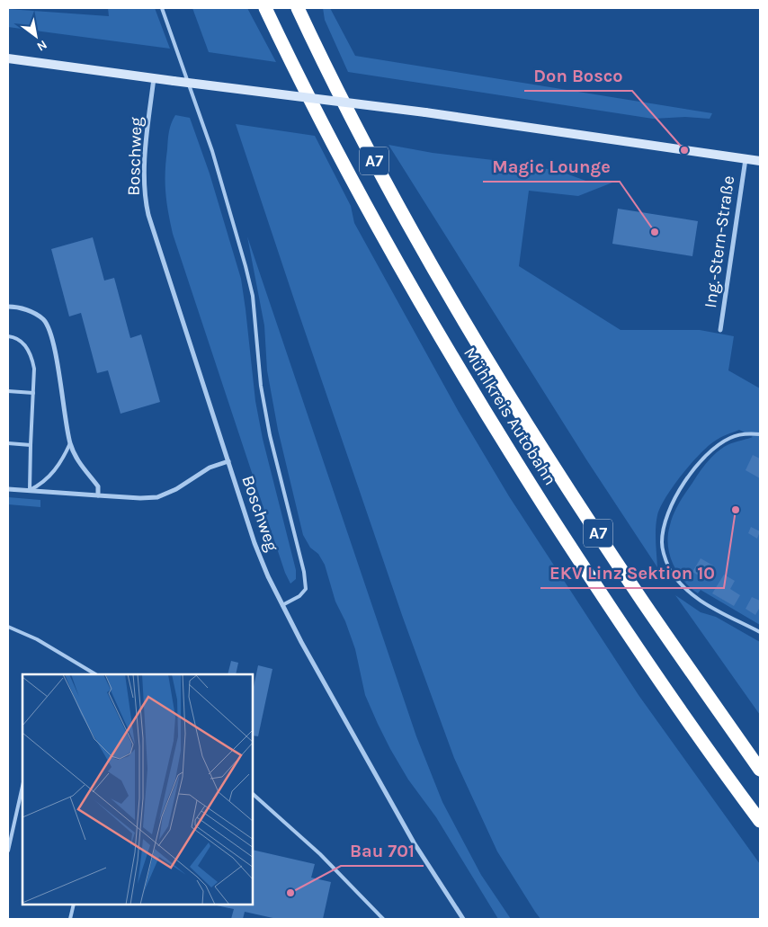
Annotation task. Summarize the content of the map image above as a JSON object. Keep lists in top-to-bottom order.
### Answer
{
  "streets": {
    "highway": ["A7", "Mühlkreis Autobahn"],
    "street": ["Boschweg", "Ing.-Stern-Straße"]
  },
  "places": [
    "Don Bosco",
    "Magic Lounge",
    "EKV Linz Sektion 10",
    "Bau 701"
  ],
  "north": "bottom right"
}
